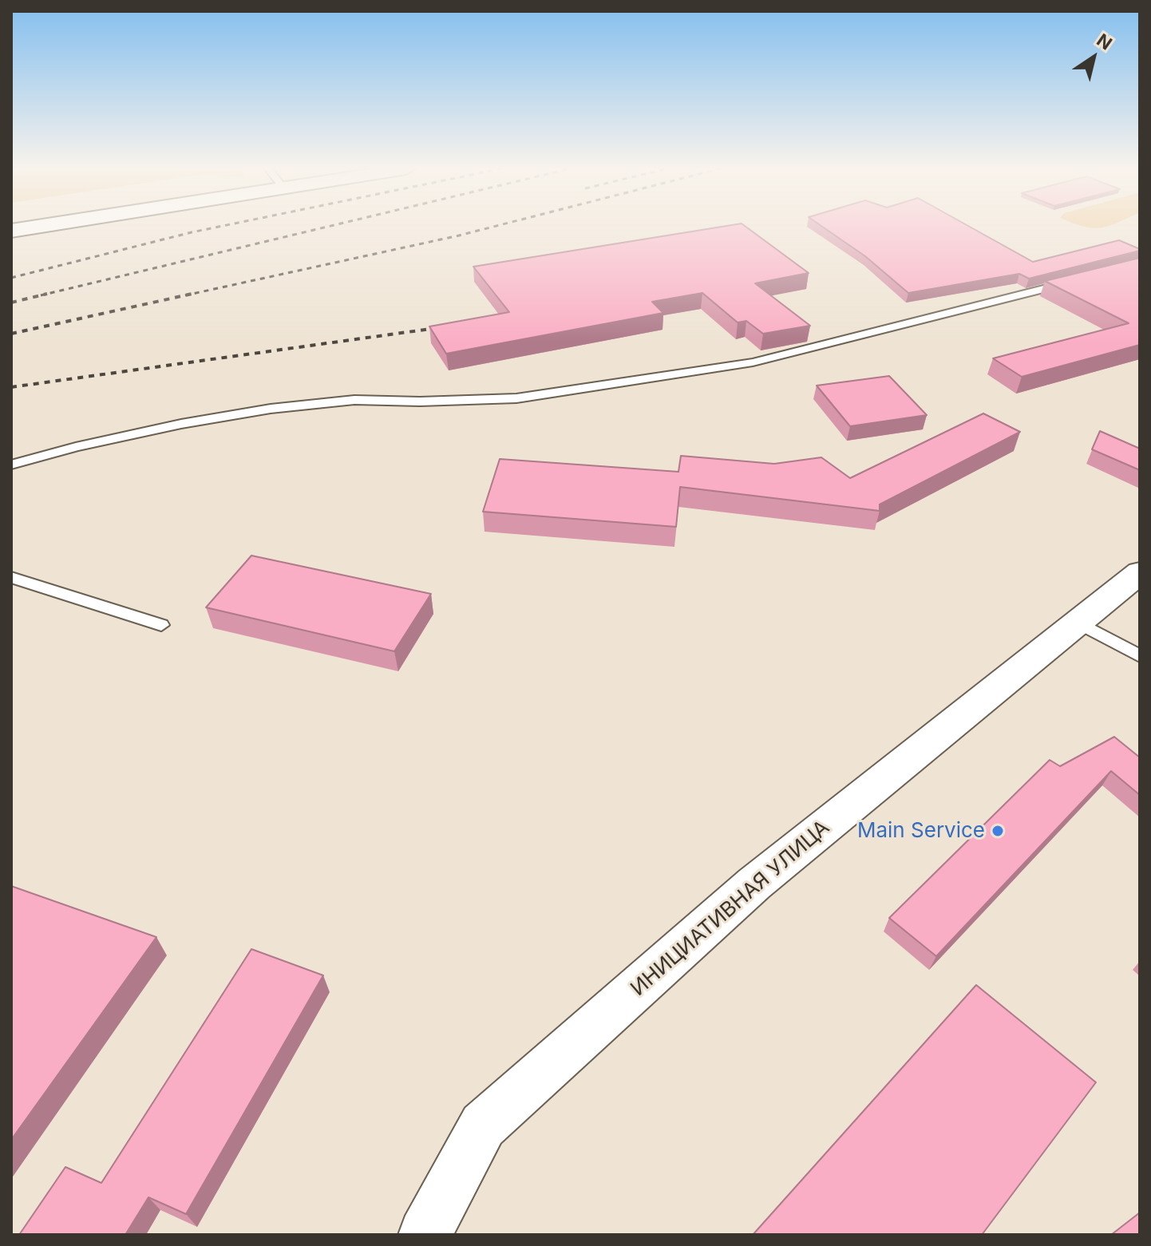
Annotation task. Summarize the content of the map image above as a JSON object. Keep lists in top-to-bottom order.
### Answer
{
  "streets": {
    "street": ["ИНИЦИАТИВНАЯ УЛИЦА"]
  },
  "places": ["Main Service"],
  "north": "top right"
}
